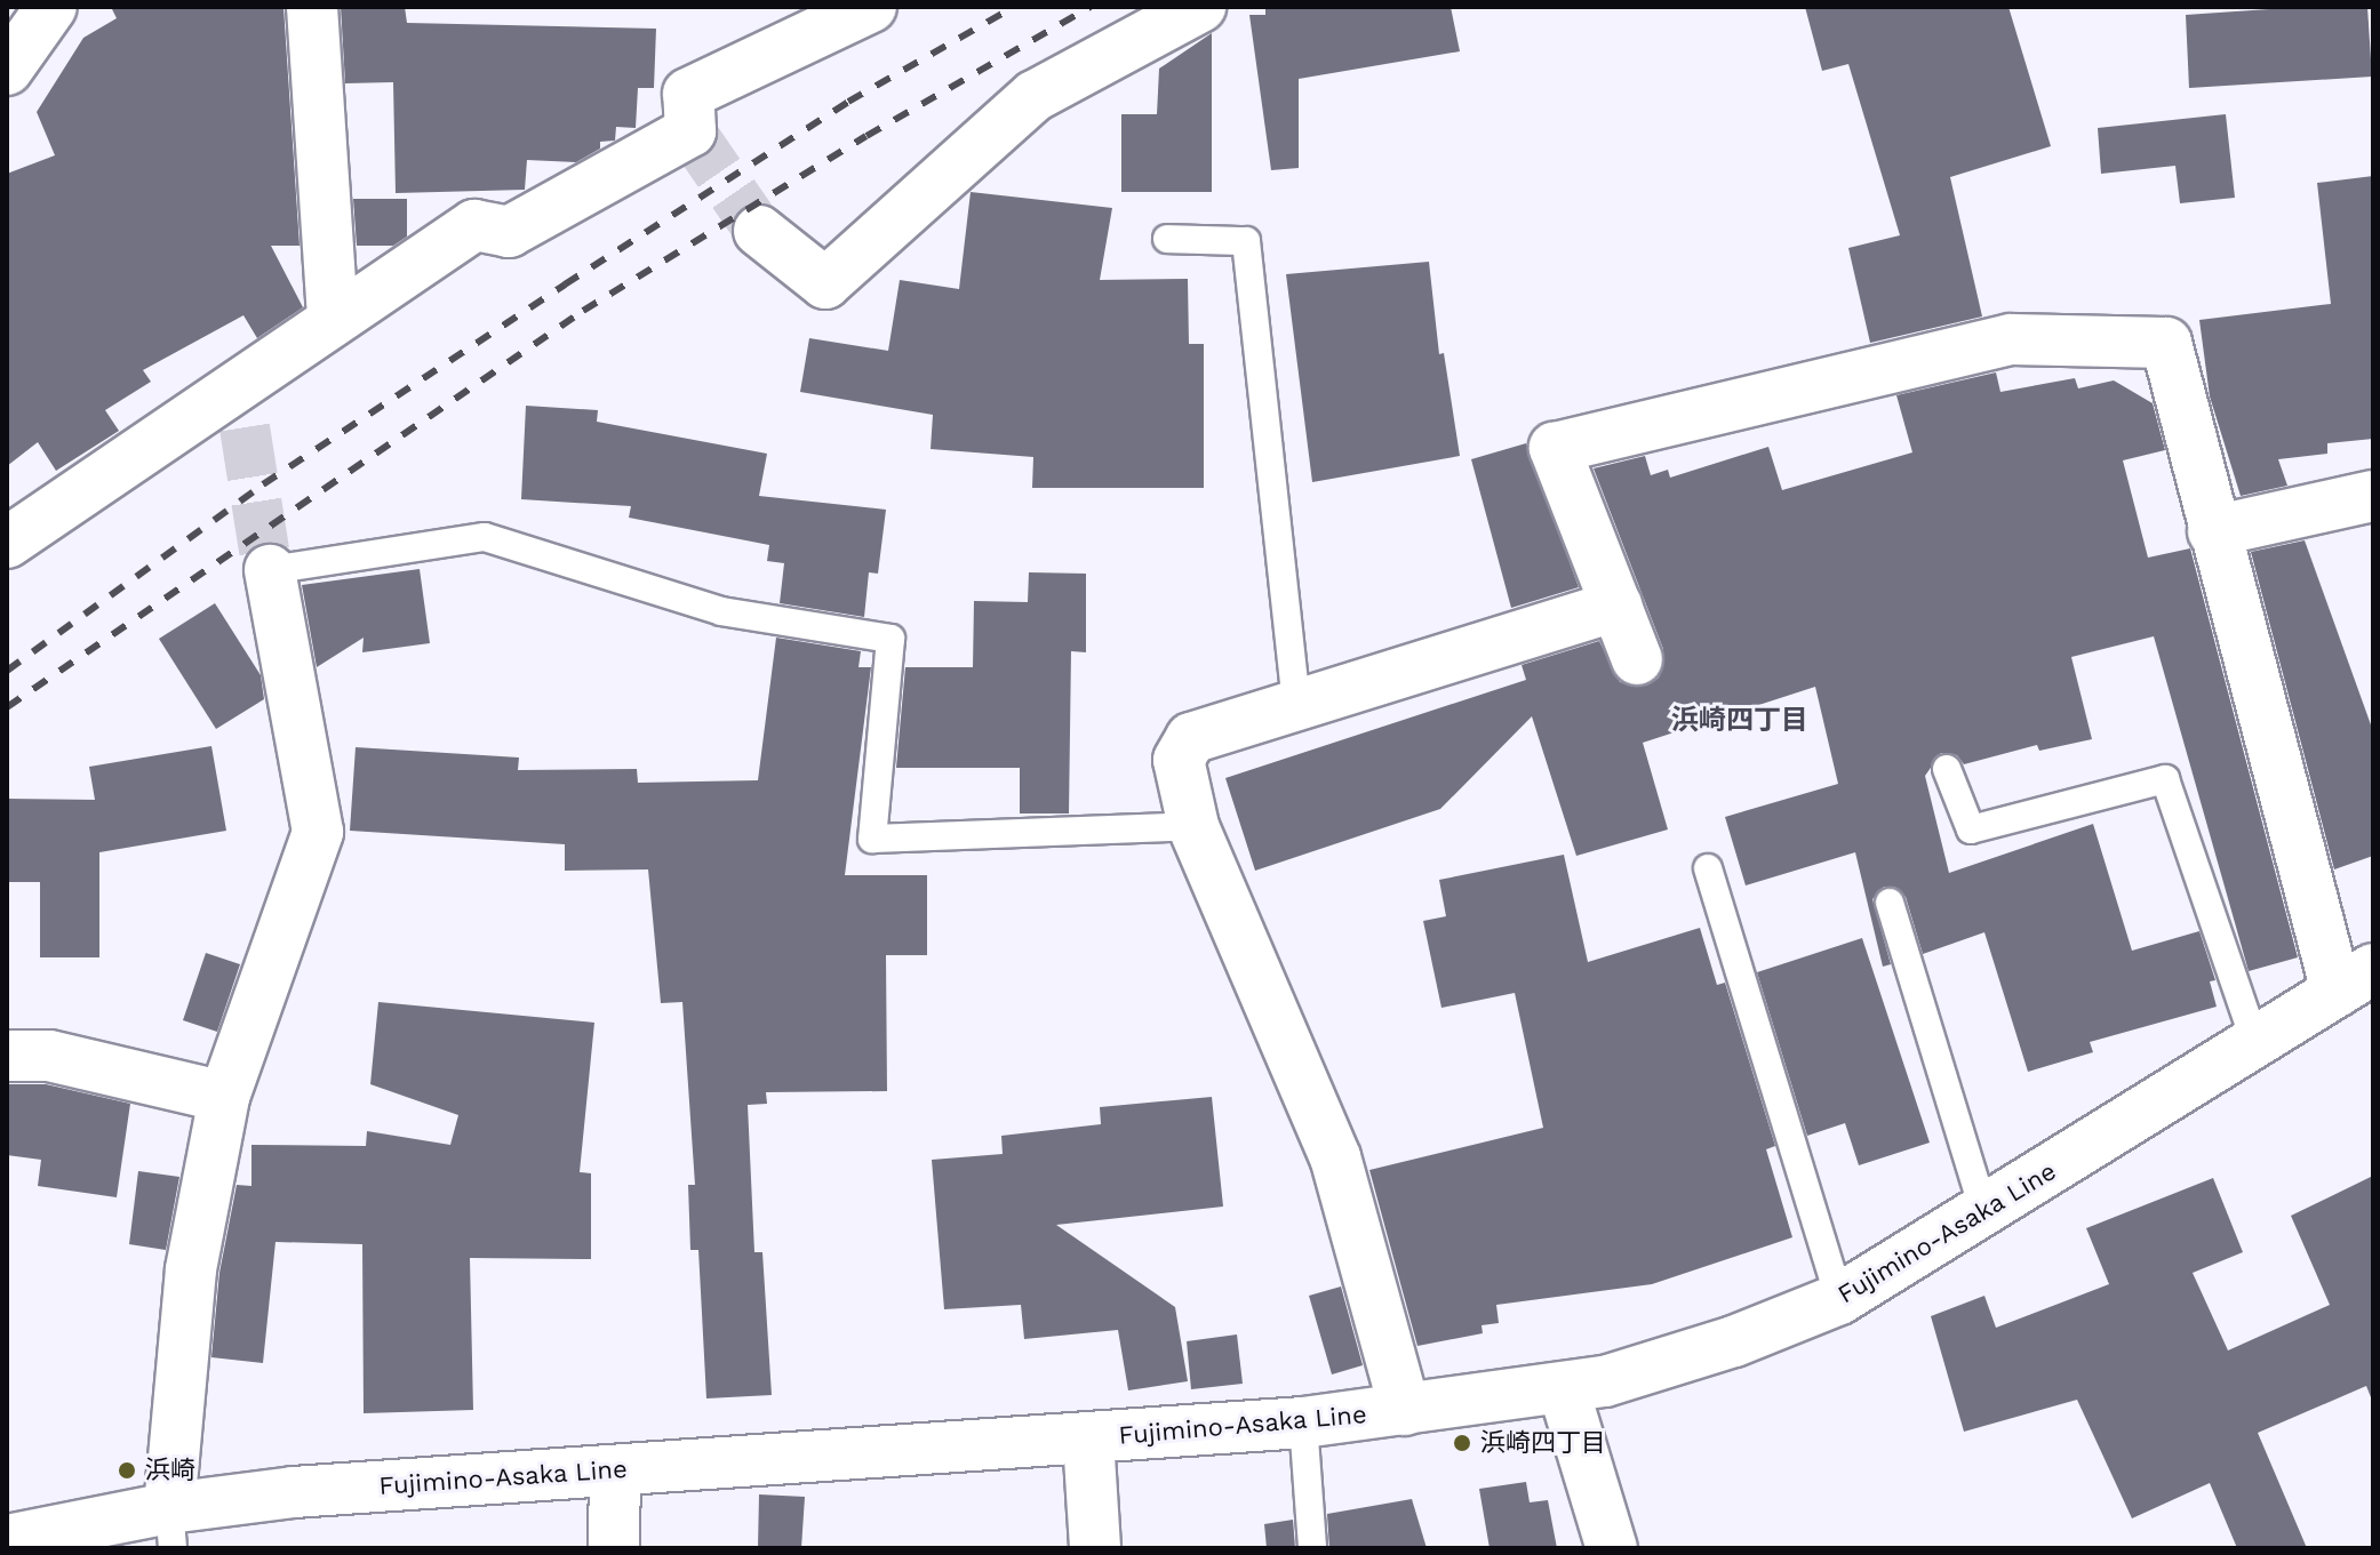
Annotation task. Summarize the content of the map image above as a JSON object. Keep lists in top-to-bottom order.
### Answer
{
  "streets": {
    "street": ["Fujimino-Asaka Line"]
  },
  "districts": ["浜崎四丁目"],
  "places": ["浜崎四丁目", "浜崎"]
}
